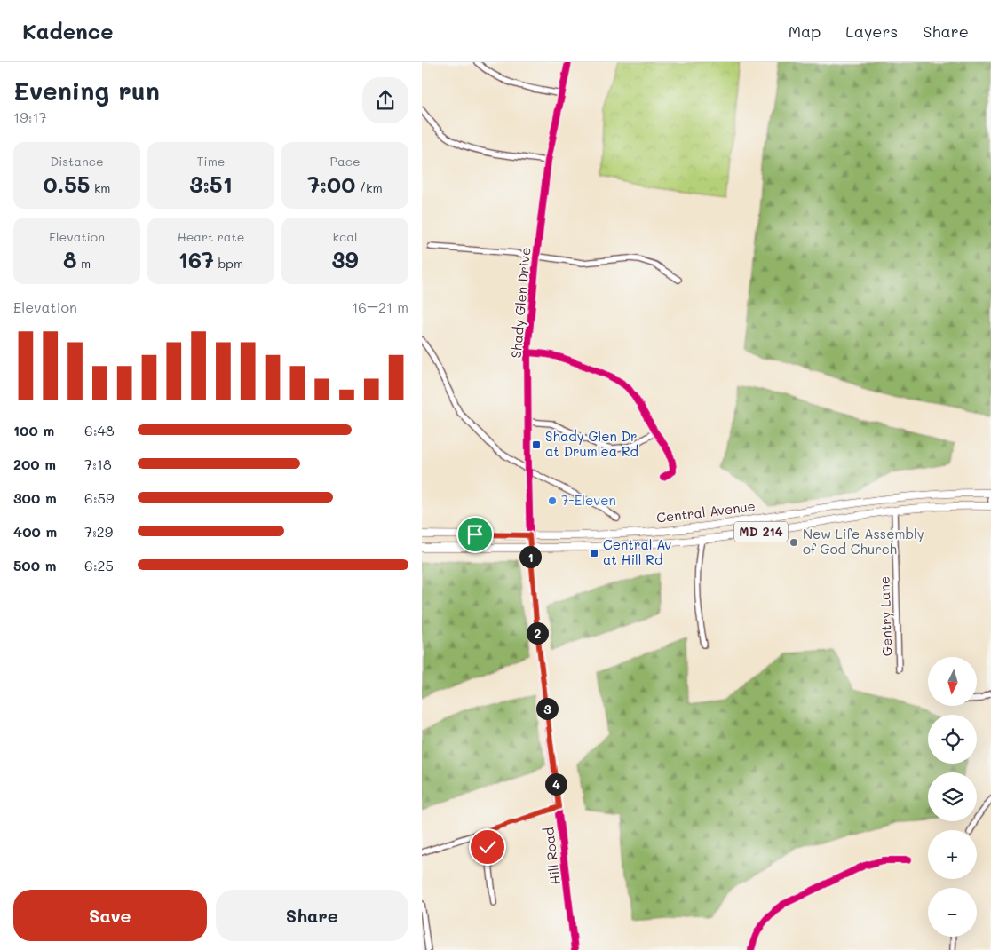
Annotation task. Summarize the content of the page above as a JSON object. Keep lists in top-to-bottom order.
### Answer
{
  "streets": {
    "main road": ["Central Avenue", "MD 214"],
    "street": ["Shady Glen Drive", "Gentry Lane", "Hill Road"]
  },
  "crossings": [
    ["Shady Glen Drive", "Central Avenue"],
    ["Shady Glen Drive", "Hill Road"],
    ["Central Avenue", "Gentry Lane"],
    ["Central Avenue", "Hill Road"]
  ],
  "places": {
    "transit": ["Shady Glen Dr at Drumlea Rd", "Central Av at Hill Rd"],
    "other": ["7-Eleven", "New Life Assembly of God Church"]
  },
  "north": "bottom",
  "page": {
    "header": "Kadence",
    "nav": ["Map", "Layers", "Share"],
    "heading": ["Evening run", "19:17"],
    "stats": [
      ["Distance", "0.55 km"],
      ["Time", "3:51"],
      ["Pace", "7:00 /km"],
      ["Elevation", "8 m"],
      ["Heart rate", "167 bpm"],
      ["kcal", "39"]
    ],
    "chart": ["Elevation", "16–21 m"],
    "list": [
      {
        "name": "100 m",
        "note": "6:48"
      },
      {
        "name": "200 m",
        "note": "7:18"
      },
      {
        "name": "300 m",
        "note": "6:59"
      },
      {
        "name": "400 m",
        "note": "7:29"
      },
      {
        "name": "500 m",
        "note": "6:25"
      }
    ],
    "pins": [
      "1",
      "2",
      "3",
      "4"
    ],
    "map_buttons": ["+", "−"],
    "buttons": ["Save", "Share"]
  }
}
